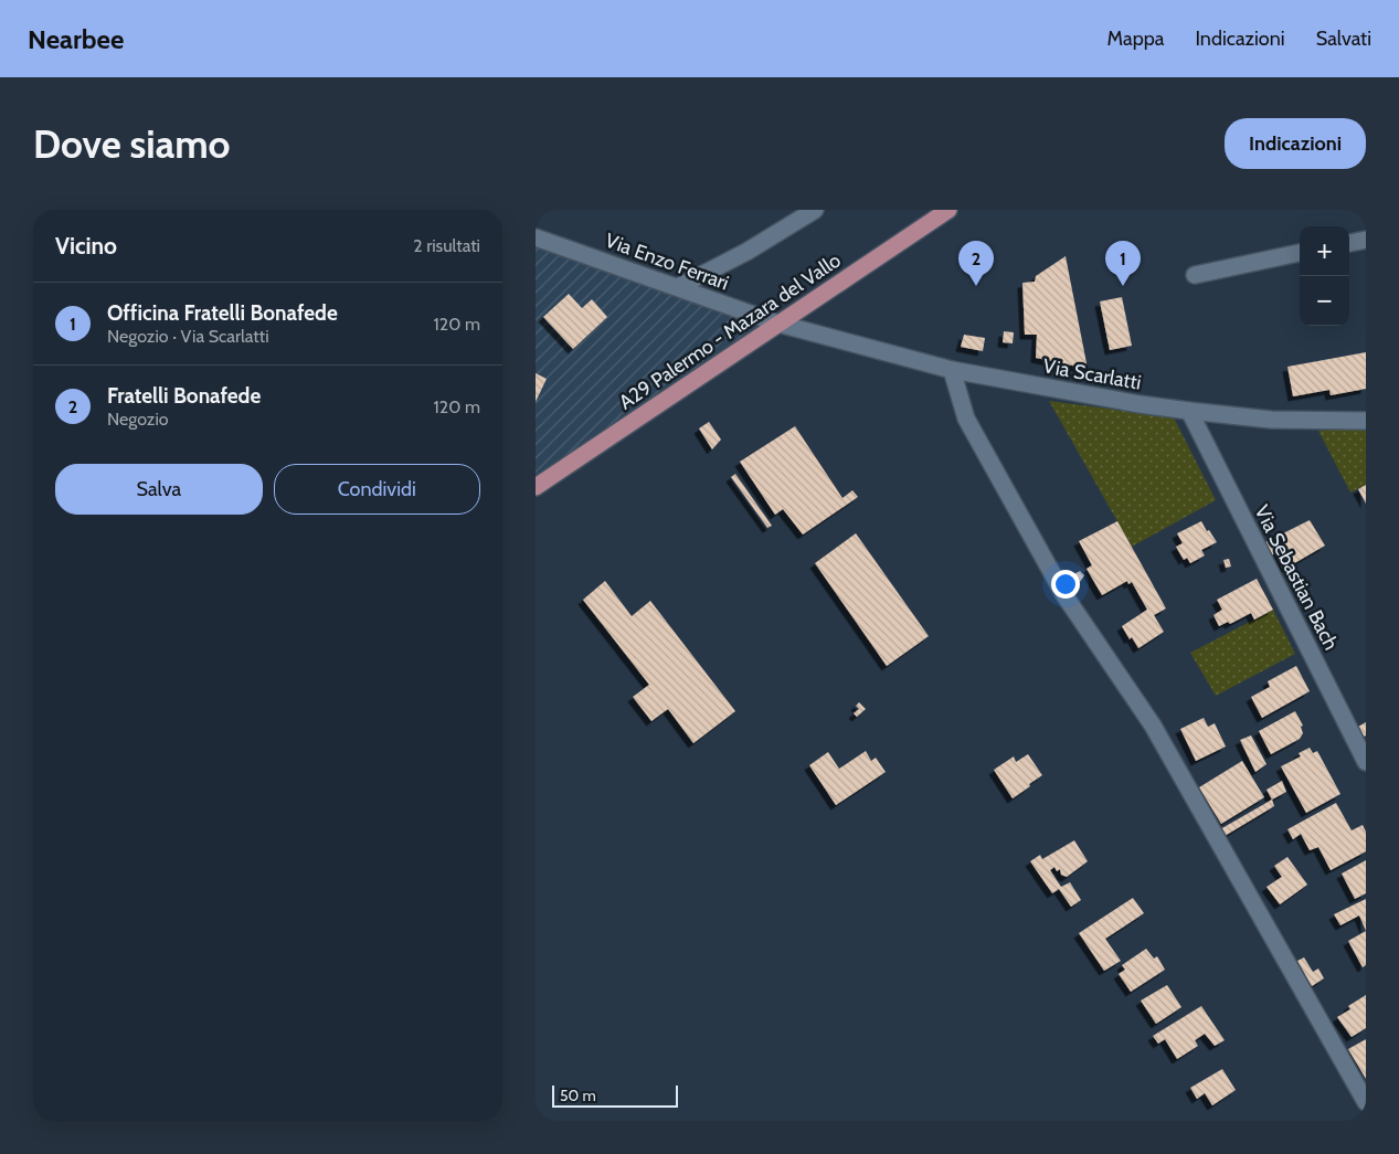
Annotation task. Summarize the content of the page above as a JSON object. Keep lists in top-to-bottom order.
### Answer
{
  "streets": {
    "main road": ["A29 Palermo - Mazara del Vallo"],
    "street": ["Via Enzo Ferrari", "Via Scarlatti", "Via Sebastian Bach"]
  },
  "crossings": [
    ["Via Enzo Ferrari", "A29 Palermo - Mazara del Vallo"],
    ["Via Enzo Ferrari", "Via Scarlatti"],
    ["Via Scarlatti", "Via Sebastian Bach"]
  ],
  "scale_bar": "50 m",
  "page": {
    "header": "Nearbee",
    "nav": ["Mappa", "Indicazioni", "Salvati"],
    "buttons": [
      "Indicazioni",
      ["Salva", "Condividi"]
    ],
    "title": "Dove siamo",
    "heading": ["Vicino", "2 risultati"],
    "map_buttons": ["+", "−"],
    "pins": ["1", "2"],
    "list": [
      {
        "mark": "1",
        "name": "Officina Fratelli Bonafede",
        "note": "Negozio · Via Scarlatti",
        "value": "120 m"
      },
      {
        "mark": "2",
        "name": "Fratelli Bonafede",
        "note": "Negozio",
        "value": "120 m"
      }
    ],
    "scale": "50 m"
  }
}
